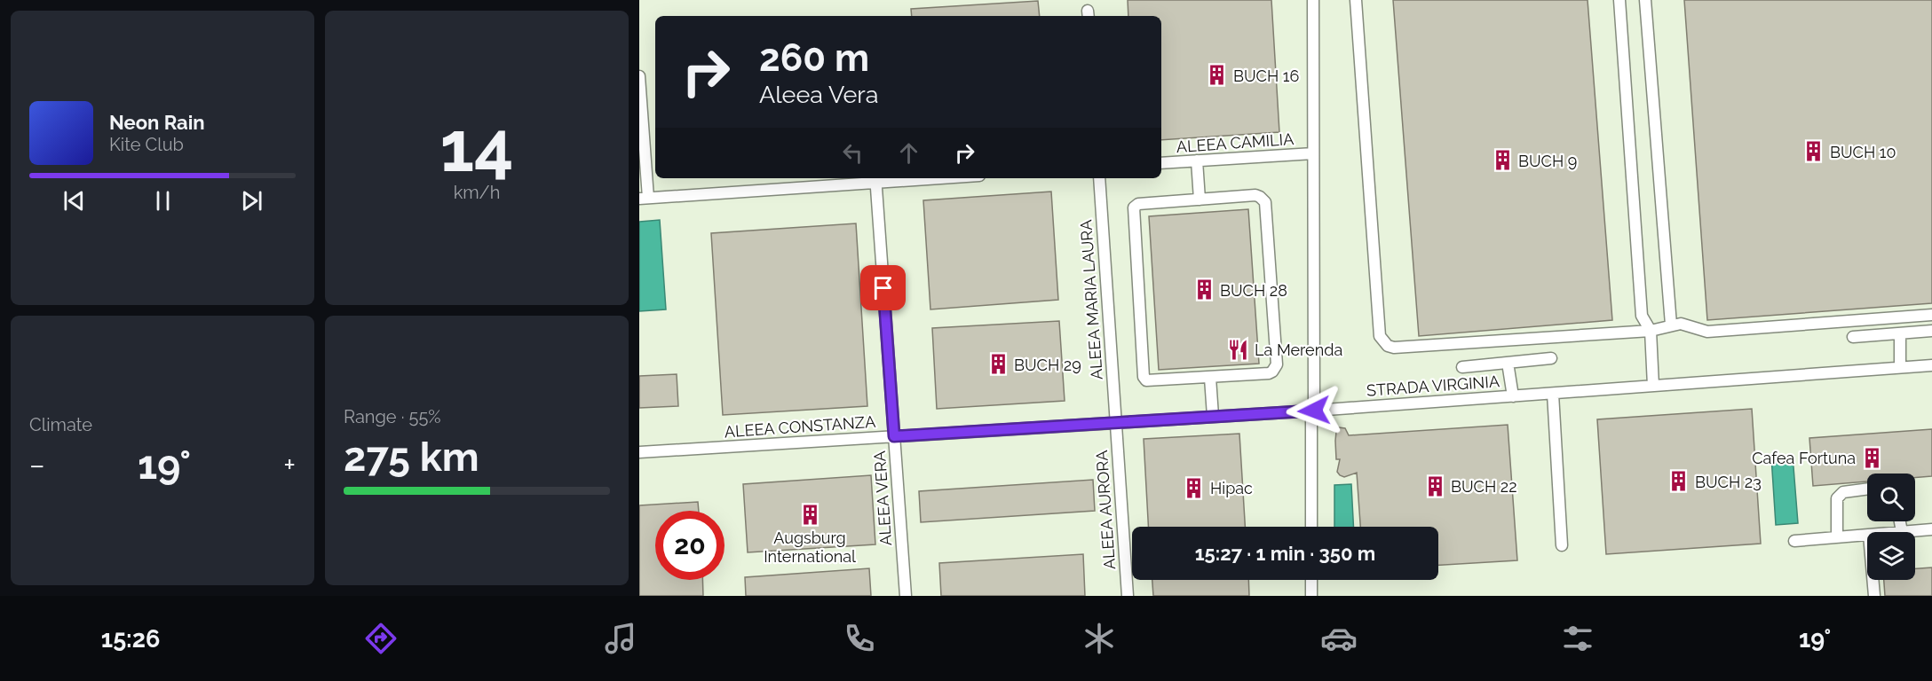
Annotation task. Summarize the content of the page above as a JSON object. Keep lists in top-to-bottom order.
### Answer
{
  "streets": {
    "street": [
      "ALEEA CAMILIA",
      "ALEEA MARIA LAURA",
      "STRADA VIRGINIA",
      "ALEEA CONSTANZA",
      "ALEEA VERA",
      "ALEEA AURORA"
    ]
  },
  "crossings": [
    ["ALEEA MARIA LAURA", "ALEEA CONSTANZA"],
    ["ALEEA MARIA LAURA", "ALEEA AURORA"],
    ["STRADA VIRGINIA", "ALEEA CONSTANZA"],
    ["ALEEA CONSTANZA", "ALEEA VERA"],
    ["ALEEA CONSTANZA", "ALEEA AURORA"]
  ],
  "places": {
    "building": [
      "BUCH 16",
      "BUCH 10",
      "BUCH 9",
      "BUCH 28",
      "BUCH 29",
      "Cafea Fortuna",
      "BUCH 23",
      "BUCH 22",
      "Hipac",
      "Augsburg International"
    ],
    "restaurant": ["La Merenda"]
  },
  "page": {
    "tile": [
      ["14", "km/h"],
      "Climate",
      ["Range · 55%", "275 km"]
    ],
    "turn": ["260 m", "Aleea Vera"],
    "song": ["Neon Rain", "Kite Club"],
    "heat": ["−", "19°", "+"],
    "limit": "20",
    "trip": "15:27 · 1 min · 350 m",
    "tabs": ["15:26", "19°"]
  }
}
